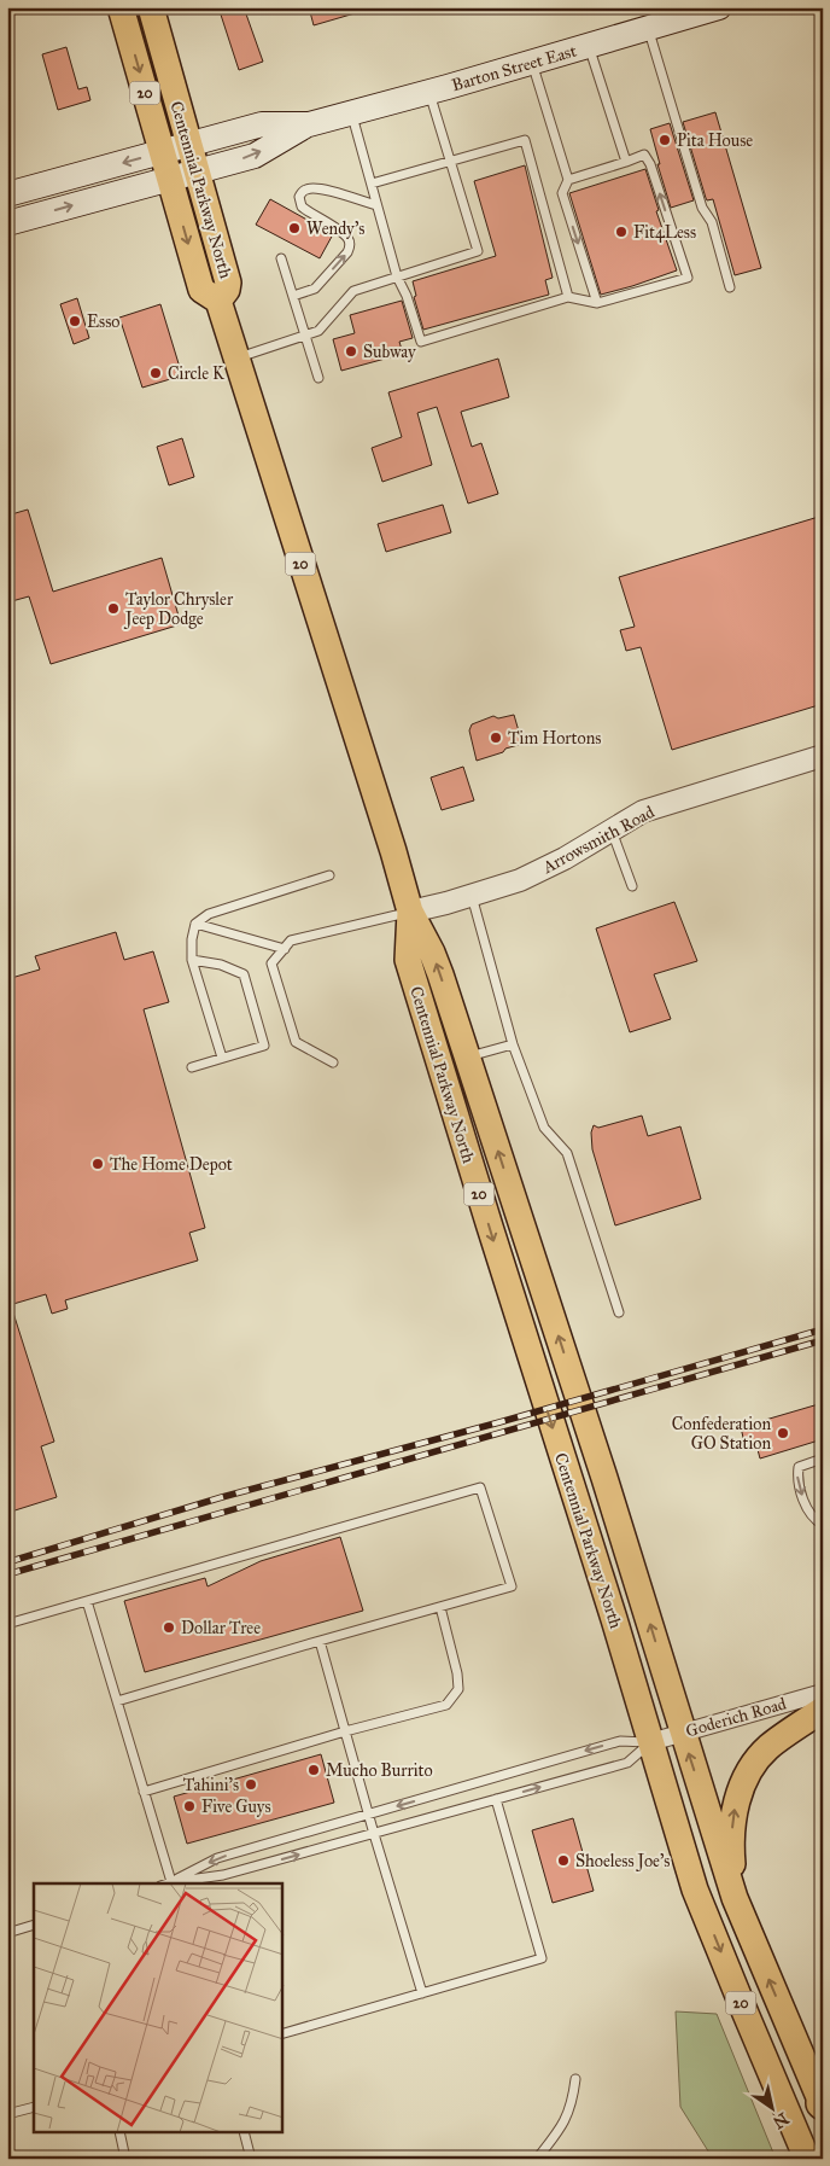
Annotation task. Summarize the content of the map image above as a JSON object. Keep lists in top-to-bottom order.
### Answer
{
  "streets": {
    "main road": ["Barton Street East", "20", "Centennial Parkway North"],
    "street": ["Arrowsmith Road", "Goderich Road"]
  },
  "crossings": [
    ["Barton Street East", "Centennial Parkway North"],
    ["Centennial Parkway North", "Arrowsmith Road"],
    ["Centennial Parkway North", "Goderich Road"]
  ],
  "places": [
    "Pita House",
    "Wendy's",
    "Fit4Less",
    "Esso",
    "Subway",
    "Circle K",
    "Taylor Chrysler Jeep Dodge",
    "Tim Hortons",
    "The Home Depot",
    "Confederation GO Station",
    "Dollar Tree",
    "Mucho Burrito",
    "Tahini's",
    "Five Guys",
    "Shoeless Joe's"
  ],
  "north": "bottom right"
}
